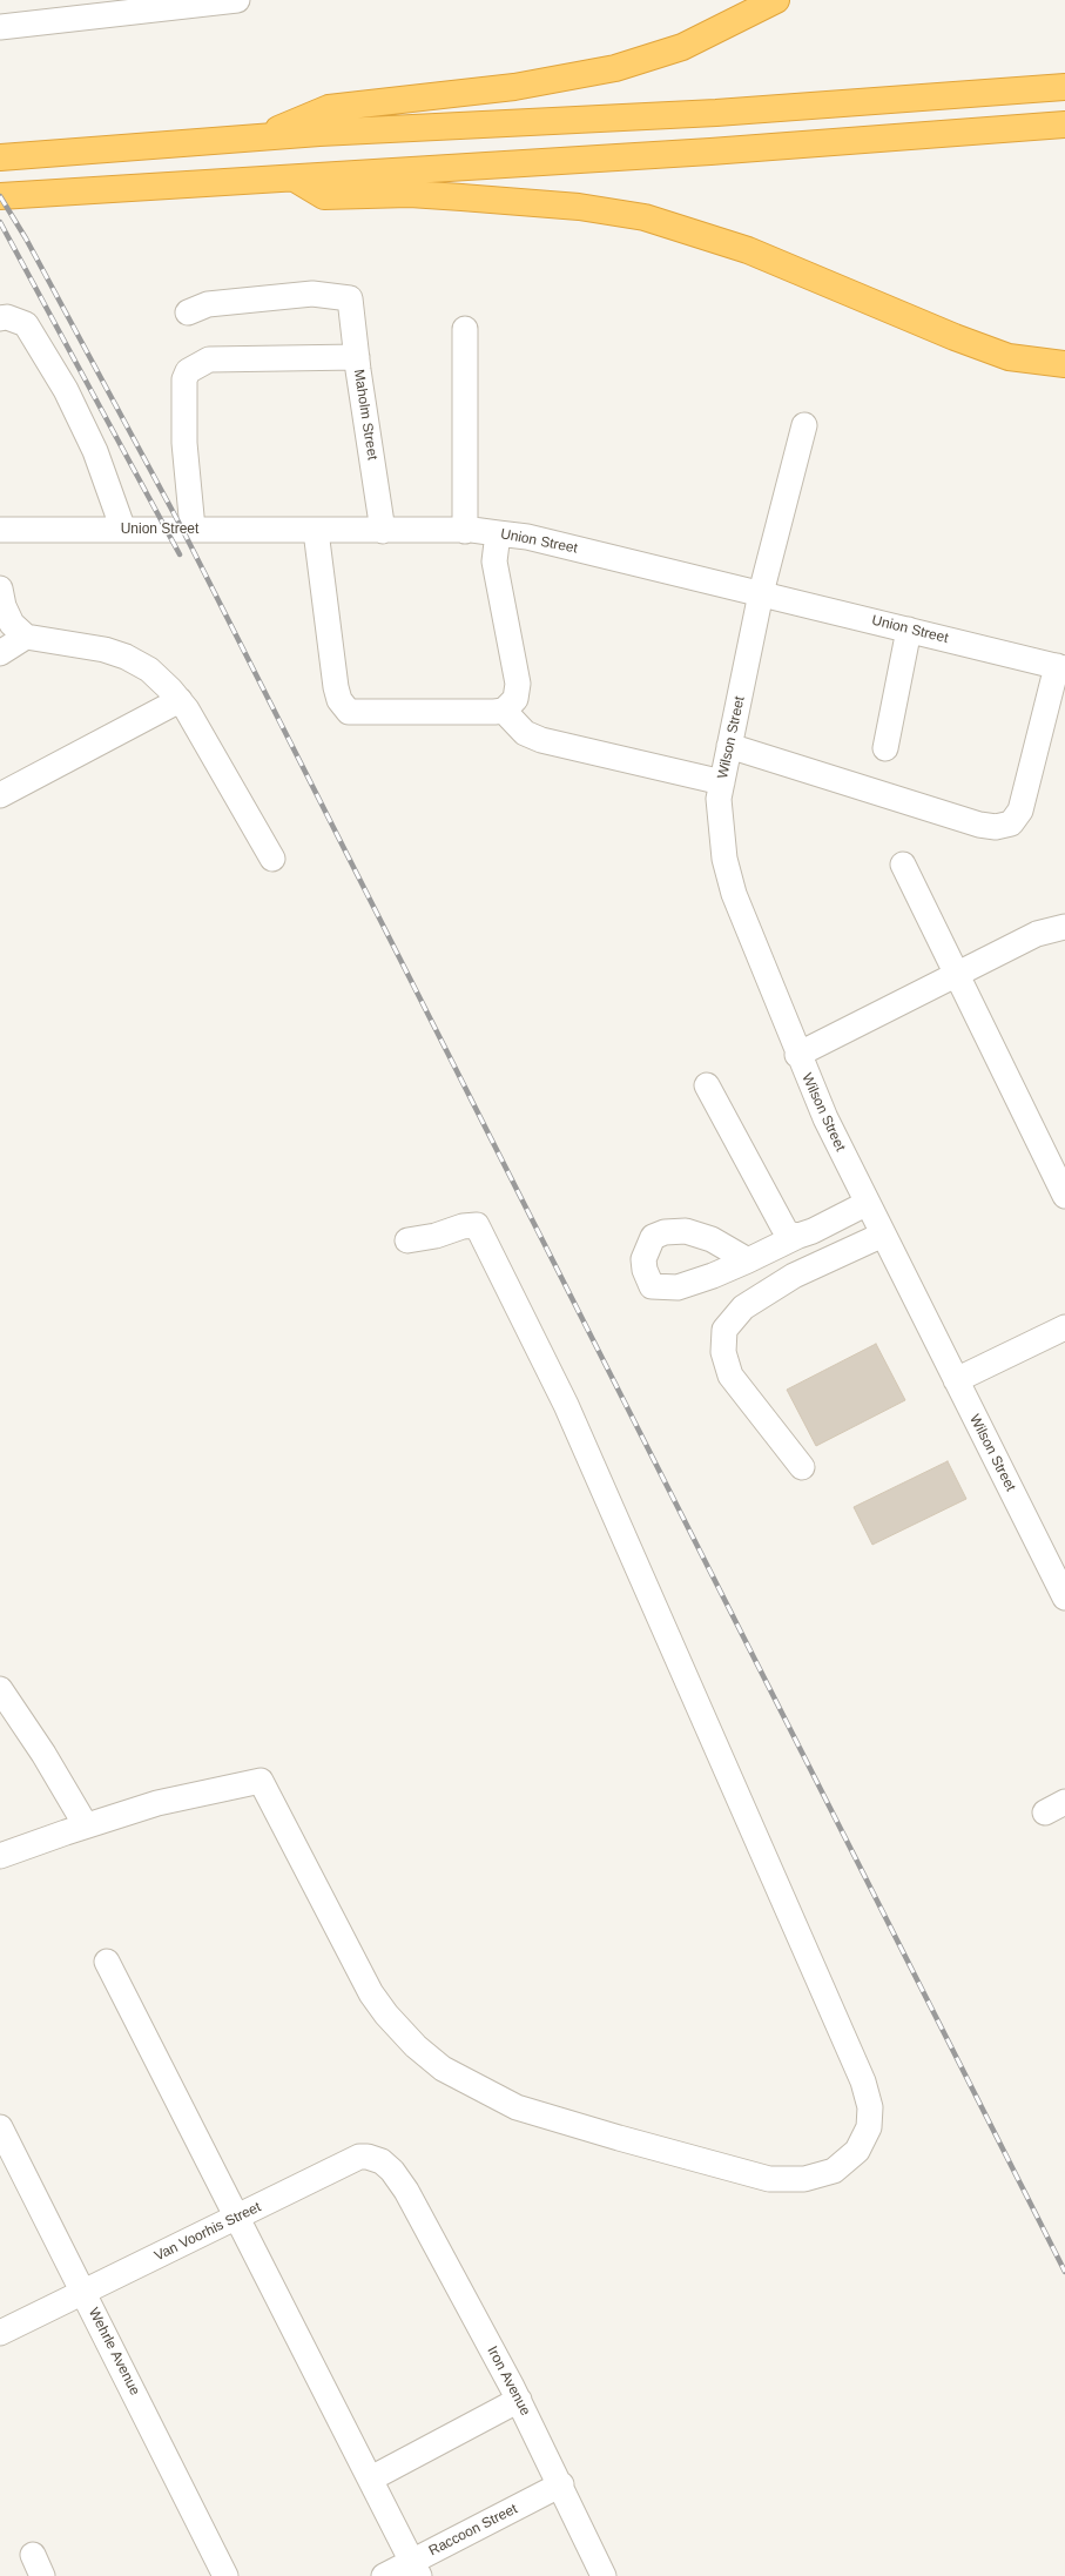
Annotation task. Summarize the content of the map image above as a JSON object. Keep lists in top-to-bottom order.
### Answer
{
  "streets": {
    "street": [
      "Maholm Street",
      "Union Street",
      "Wilson Street",
      "Van Voorhis Street",
      "Wehrle Avenue",
      "Iron Avenue",
      "Raccoon Street"
    ]
  },
  "crossings": [
    ["Maholm Street", "Union Street"],
    ["Union Street", "Wilson Street"],
    ["Van Voorhis Street", "Wehrle Avenue"],
    ["Van Voorhis Street", "Iron Avenue"],
    ["Iron Avenue", "Raccoon Street"]
  ]
}
